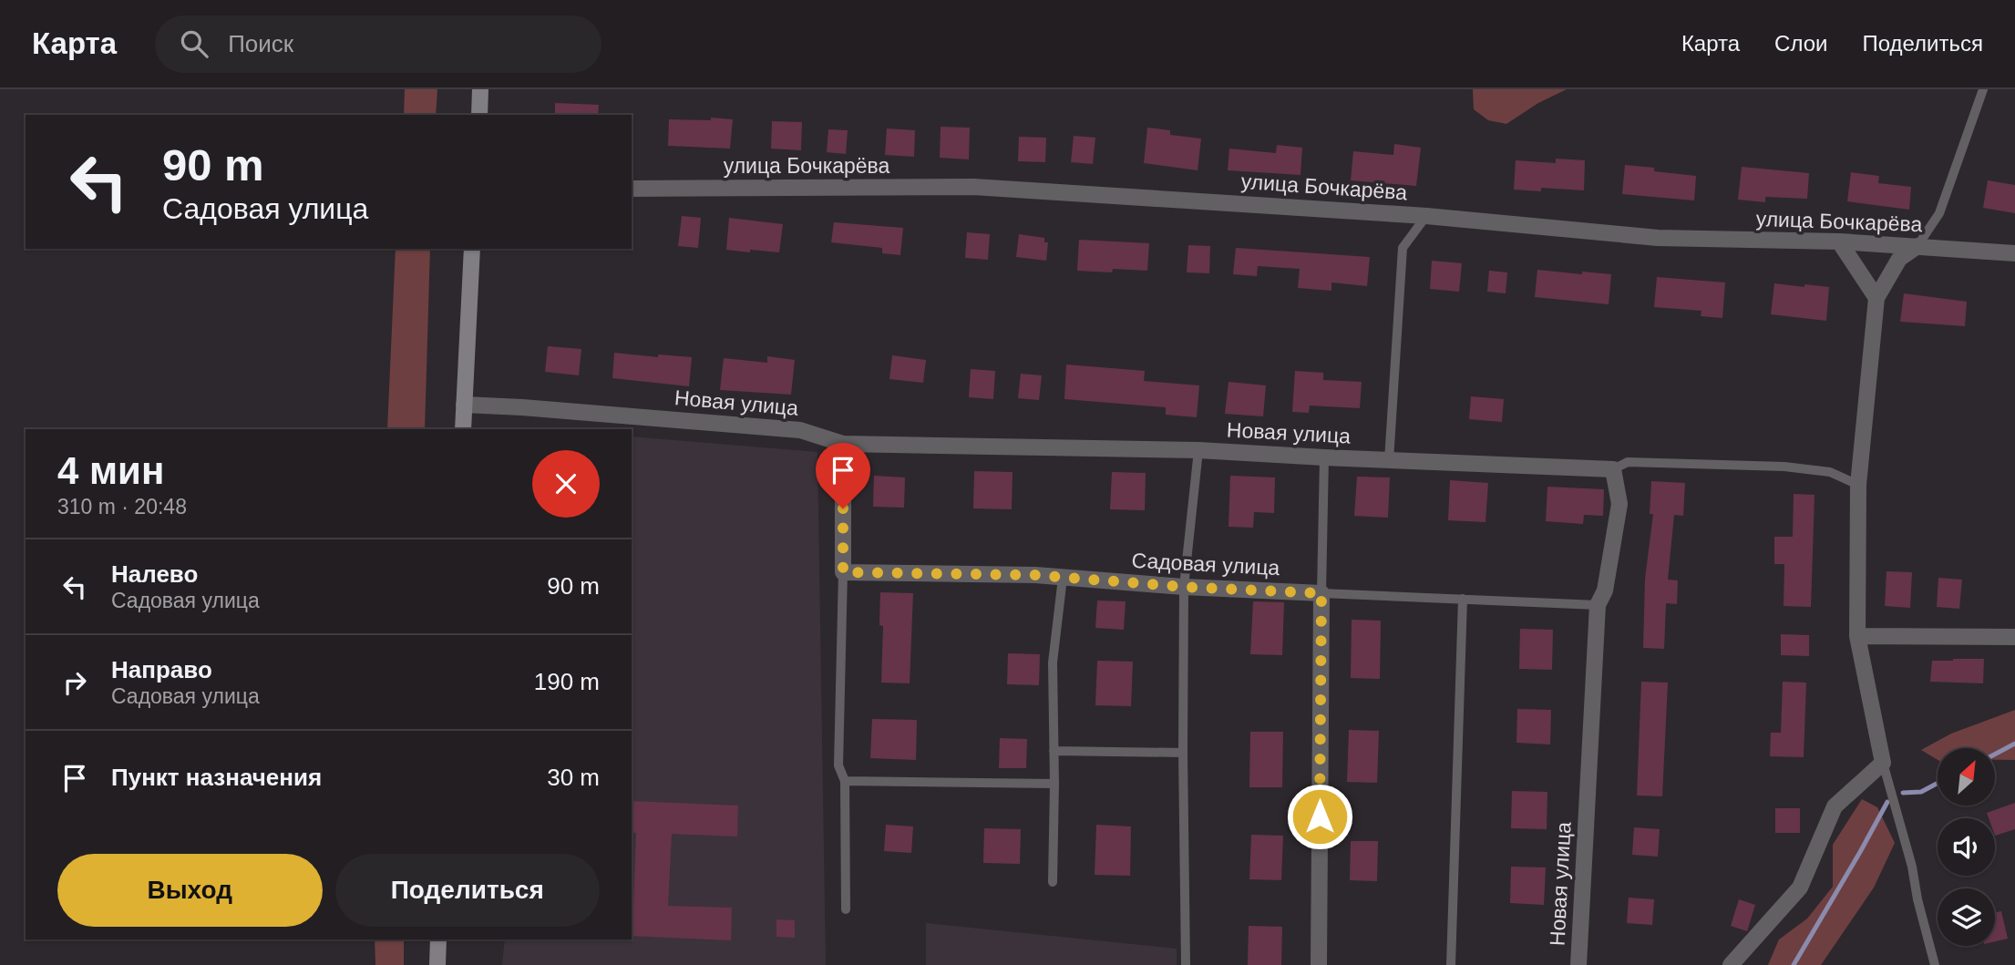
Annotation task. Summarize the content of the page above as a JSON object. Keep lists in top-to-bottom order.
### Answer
{
  "streets": {
    "street": ["улица Бочкарёва", "Новая улица", "Садовая улица"]
  },
  "north": "top right",
  "page": {
    "header": "Карта",
    "search": "Поиск",
    "nav": ["Карта", "Слои", "Поделиться"],
    "turn": ["90 m", "Садовая улица"],
    "heading": ["4 мин", "310 m · 20:48"],
    "list": [
      {
        "name": "Налево",
        "note": "Садовая улица",
        "value": "90 m"
      },
      {
        "name": "Направо",
        "note": "Садовая улица",
        "value": "190 m"
      },
      {
        "name": "Пункт назначения",
        "value": "30 m"
      }
    ],
    "buttons": ["Выход", "Поделиться"]
  }
}
